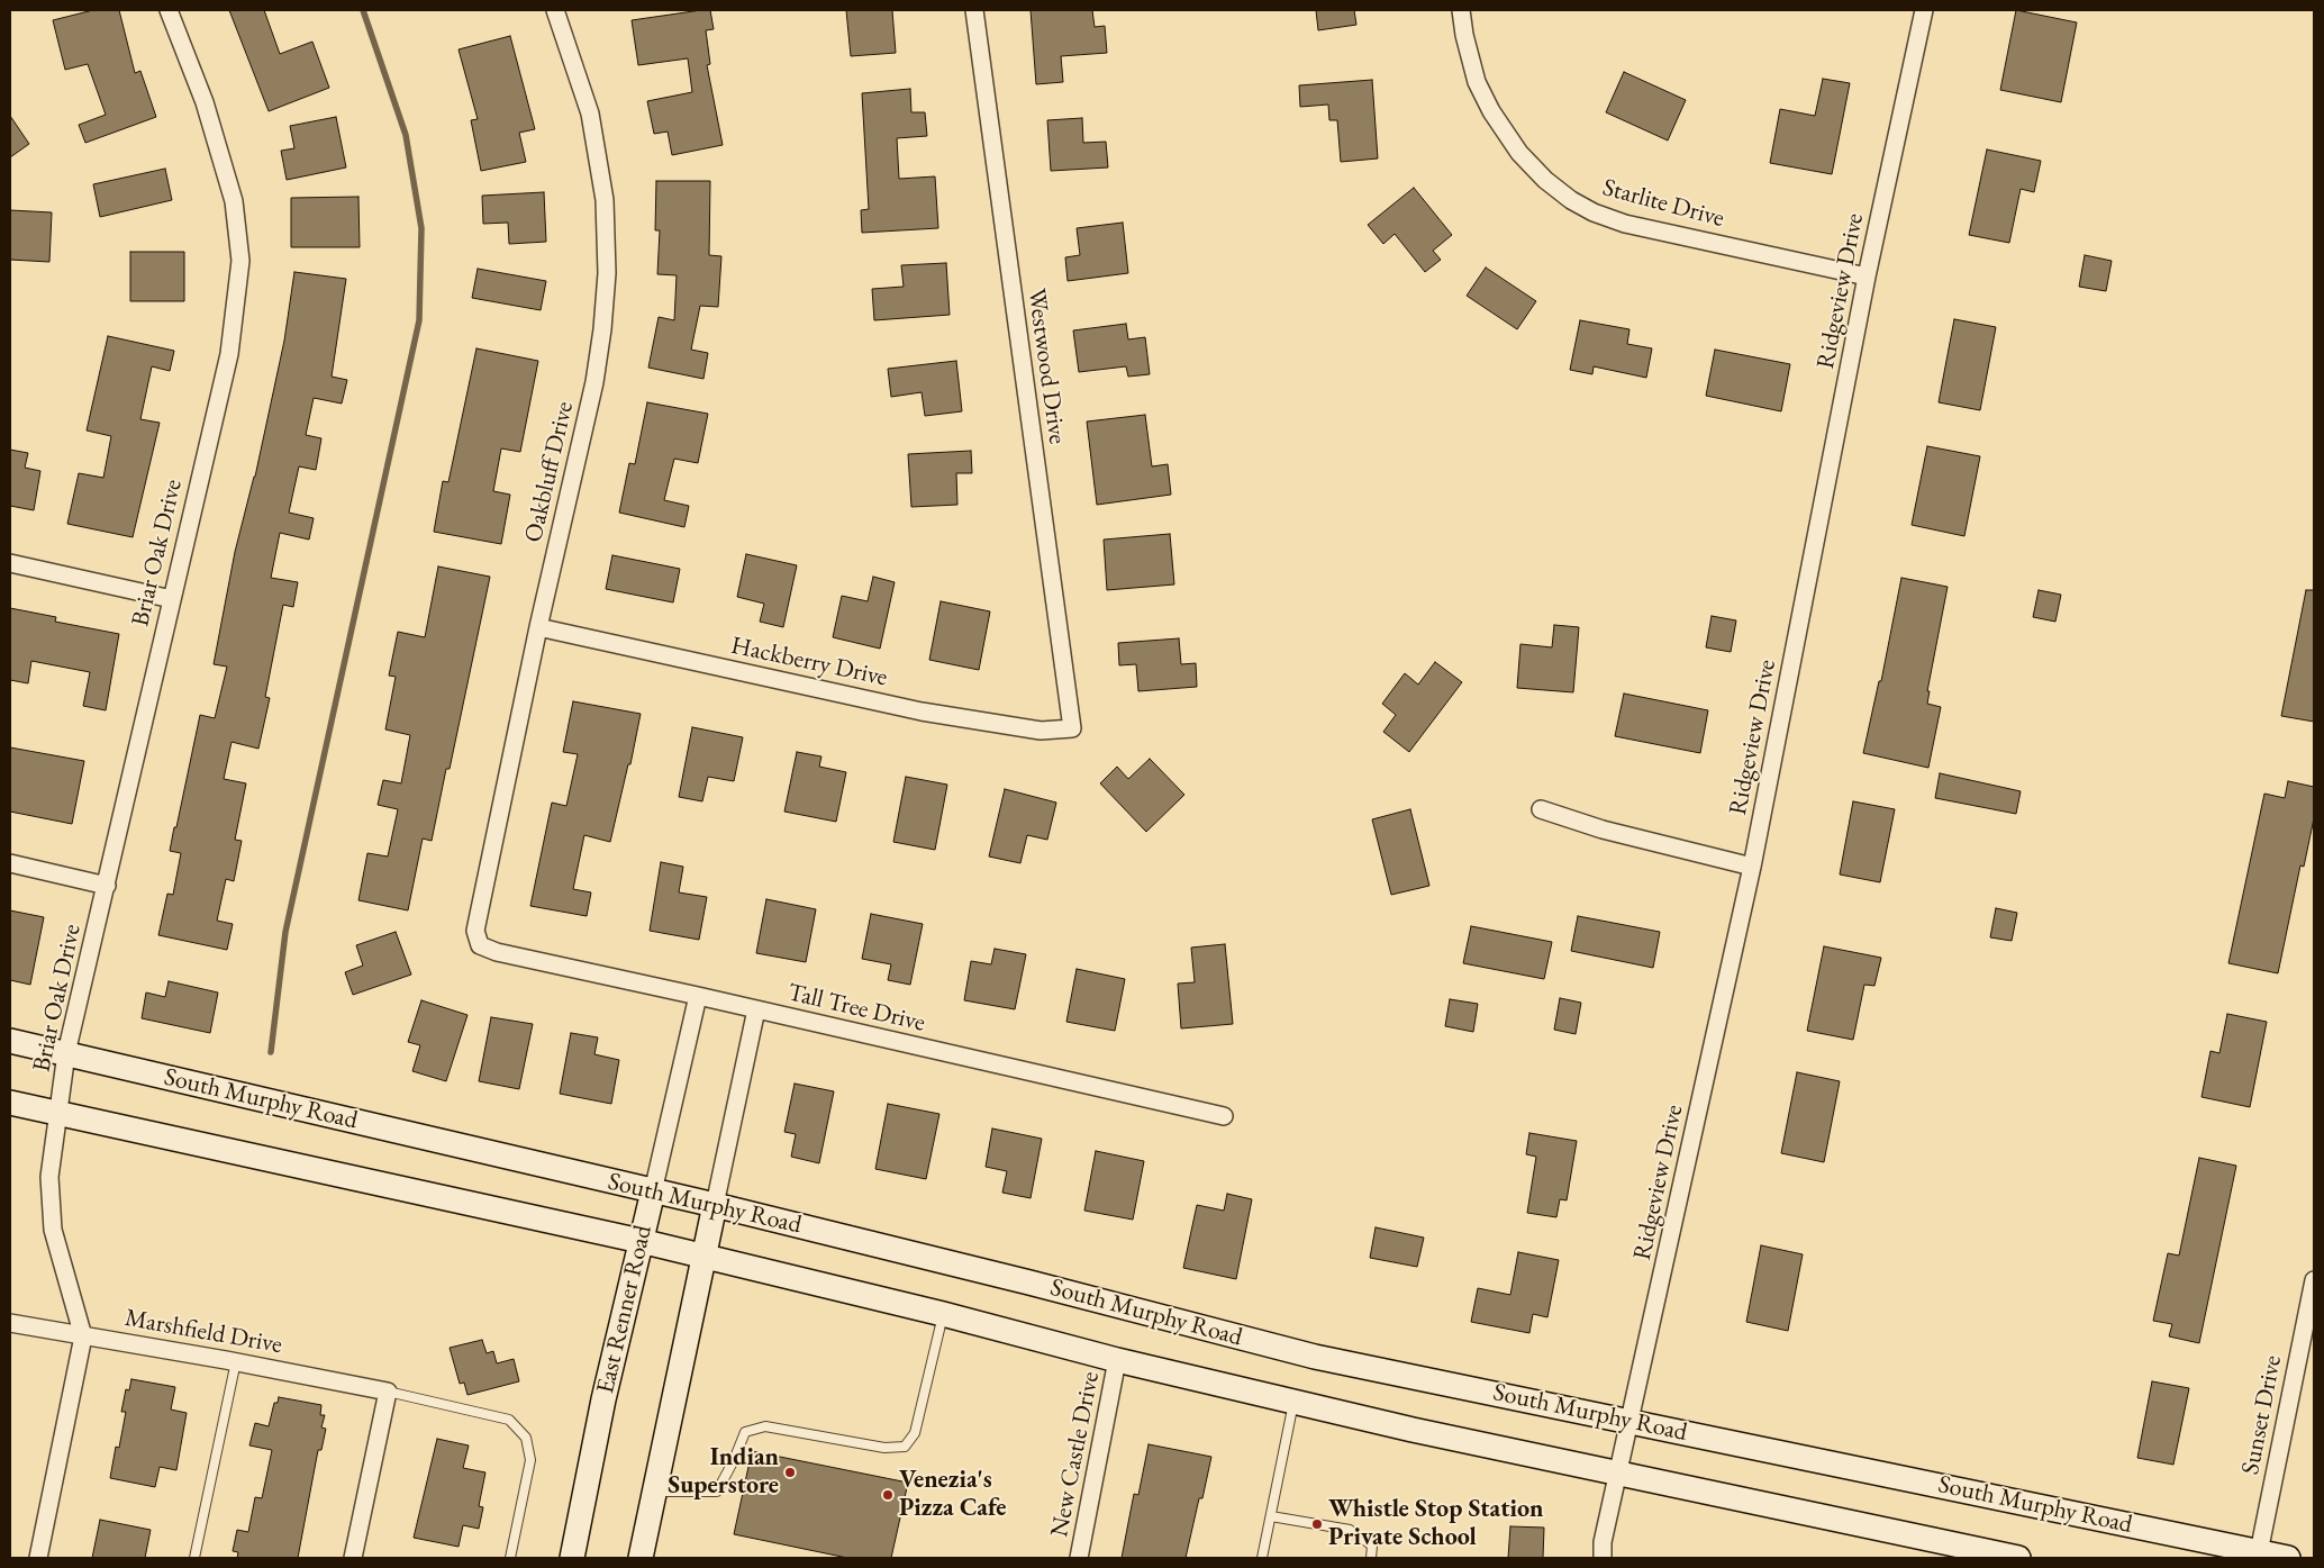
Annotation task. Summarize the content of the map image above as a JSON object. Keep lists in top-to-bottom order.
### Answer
{
  "streets": {
    "main road": ["South Murphy Road", "East Renner Road"],
    "street": [
      "Starlite Drive",
      "Ridgeview Drive",
      "Westwood Drive",
      "Oakbluff Drive",
      "Briar Oak Drive",
      "Hackberry Drive",
      "Tall Tree Drive",
      "Marshfield Drive",
      "Sunset Drive",
      "New Castle Drive"
    ]
  },
  "crossings": [
    ["Starlite Drive", "Ridgeview Drive"],
    ["Ridgeview Drive", "South Murphy Road"],
    ["Westwood Drive", "Hackberry Drive"],
    ["Oakbluff Drive", "Hackberry Drive"],
    ["Oakbluff Drive", "Tall Tree Drive"],
    ["Briar Oak Drive", "South Murphy Road"],
    ["Briar Oak Drive", "Marshfield Drive"],
    ["Tall Tree Drive", "East Renner Road"],
    ["South Murphy Road", "East Renner Road"],
    ["South Murphy Road", "Sunset Drive"],
    ["South Murphy Road", "New Castle Drive"]
  ],
  "places": ["Indian Superstore", "Venezia's Pizza Cafe", "Whistle Stop Station Private School"]
}
